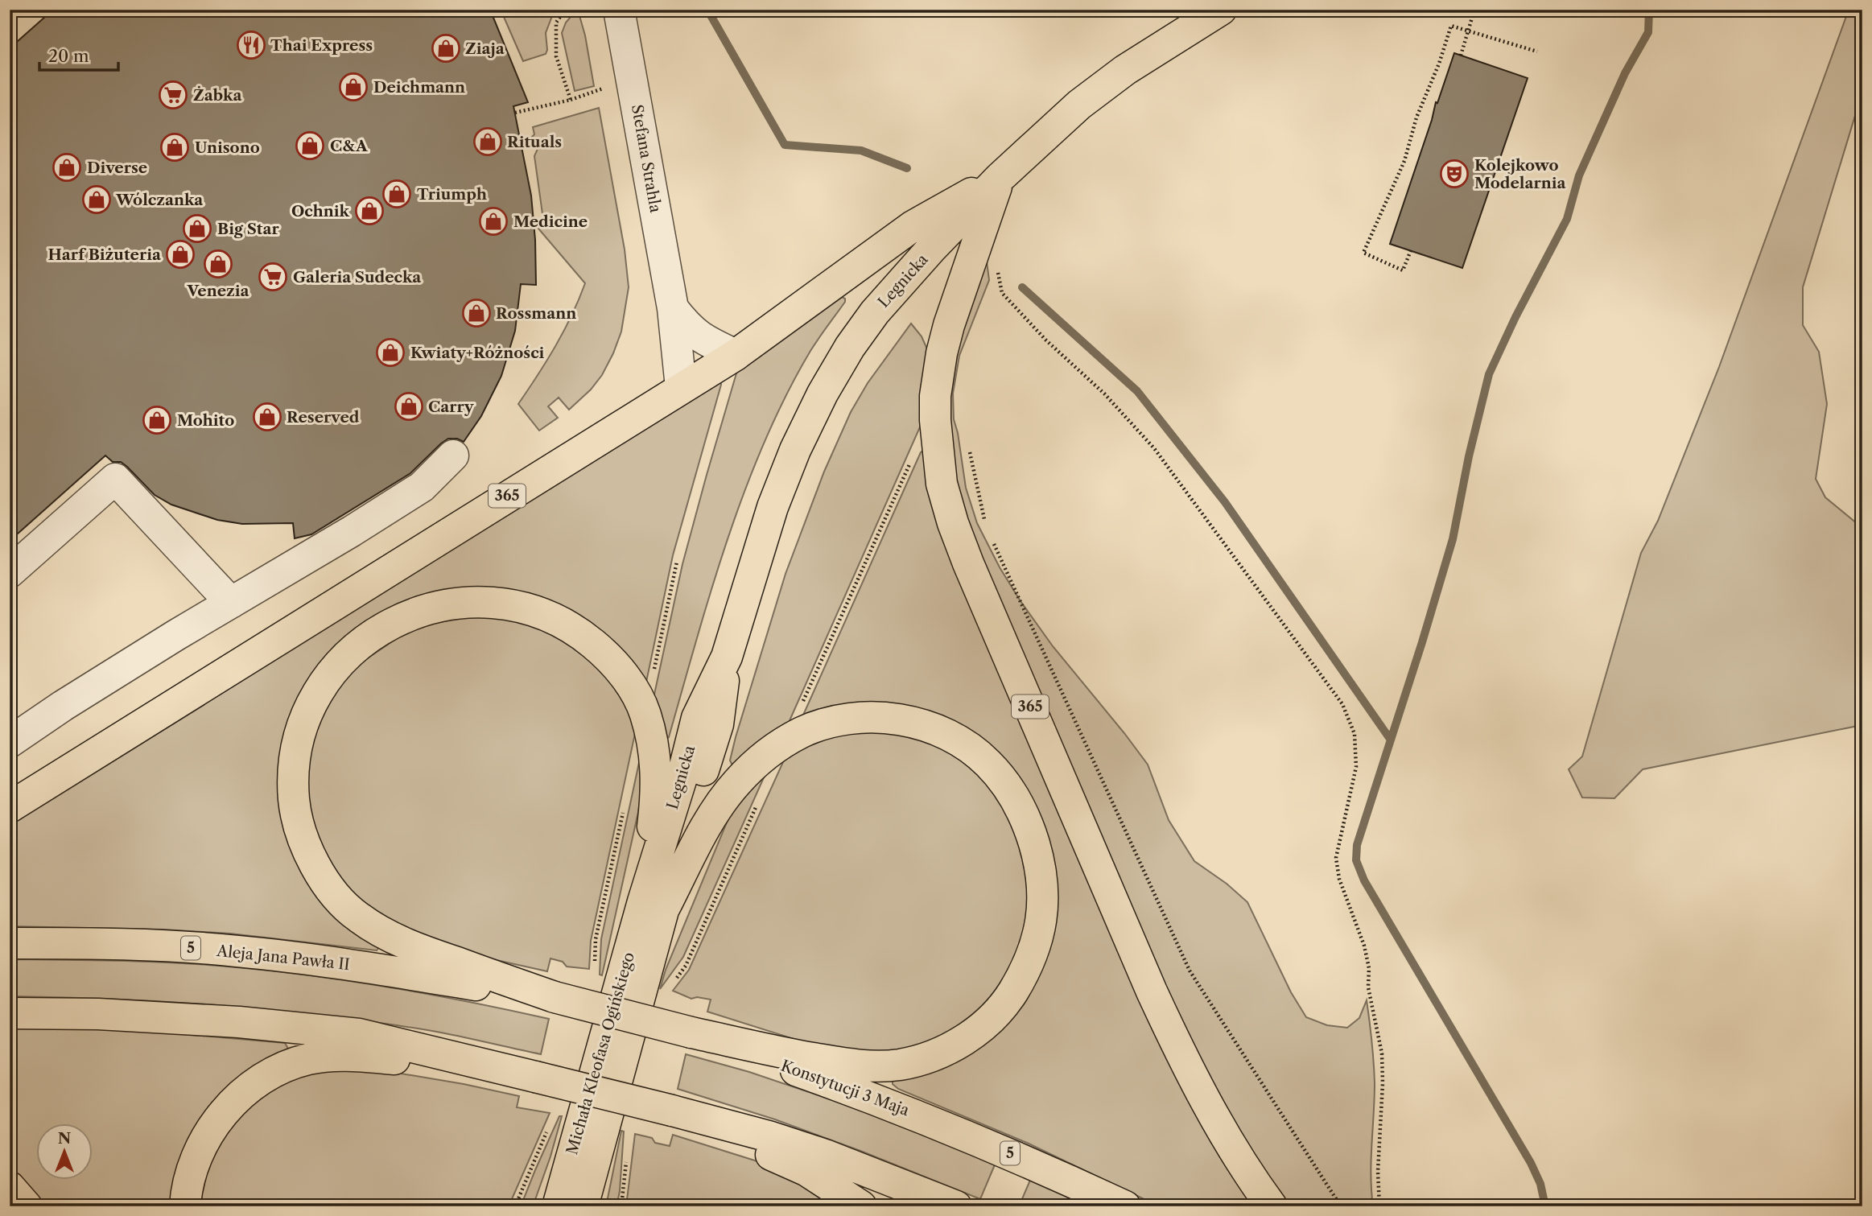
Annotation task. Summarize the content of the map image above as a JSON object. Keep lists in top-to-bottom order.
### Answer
{
  "streets": {
    "main road": [
      "Legnicka",
      "365",
      "5",
      "Aleja Jana Pawła II",
      "Michała Kleofasa Ogińskiego",
      "Konstytucji 3 Maja"
    ],
    "street": ["Stefana Strahla"]
  },
  "crossings": [
    ["Stefana Strahla", "365"],
    ["Legnicka", "365"],
    ["Legnicka", "Michała Kleofasa Ogińskiego"],
    ["Aleja Jana Pawła II", "Konstytucji 3 Maja"]
  ],
  "places": {
    "restaurant": ["Thai Express"],
    "shop": [
      "Ziaja",
      "Deichmann",
      "Rituals",
      "C&A",
      "Unisono",
      "Diverse",
      "Triumph",
      "Wólczanka",
      "Ochnik",
      "Medicine",
      "Big Star",
      "Harf Biżuteria",
      "Venezia",
      "Rossmann",
      "Kwiaty+Różności",
      "Carry",
      "Reserved",
      "Mohito"
    ],
    "supermarket": ["Żabka", "Galeria Sudecka"],
    "theatre": ["Kolejkowo Modelarnia"]
  },
  "scale_bar": "20 m",
  "north": "top"
}
